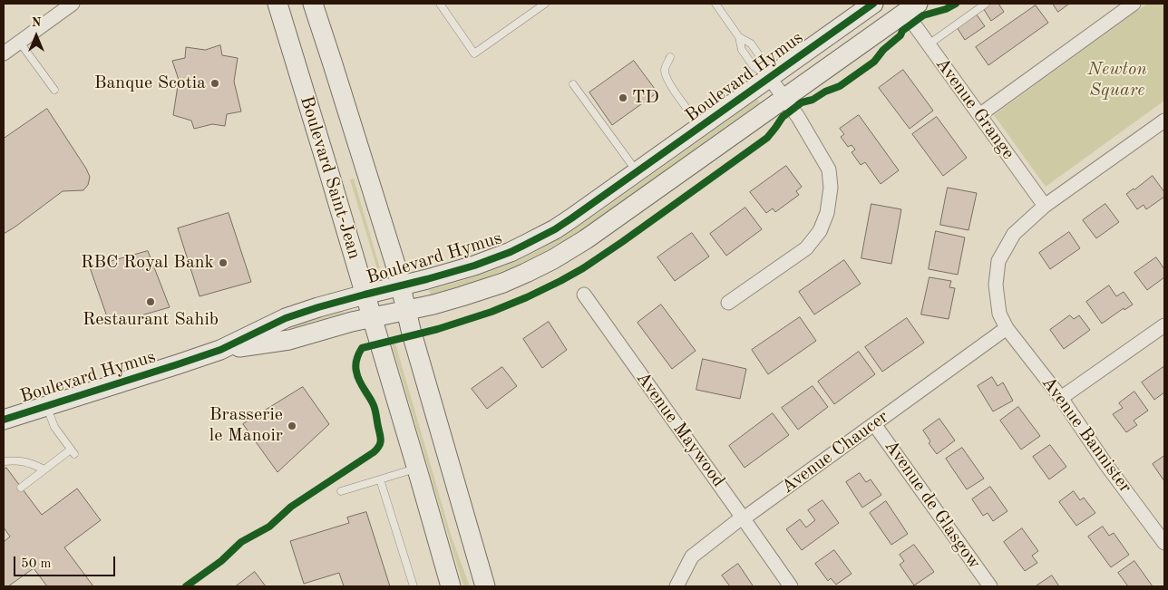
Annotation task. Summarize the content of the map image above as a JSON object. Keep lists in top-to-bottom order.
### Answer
{
  "streets": {
    "street": [
      "Boulevard Hymus",
      "Avenue Grange",
      "Boulevard Saint-Jean",
      "Avenue Maywood",
      "Avenue Bannister",
      "Avenue Chaucer",
      "Avenue de Glasgow"
    ]
  },
  "crossings": [
    ["Boulevard Hymus", "Avenue Grange"],
    ["Boulevard Hymus", "Boulevard Saint-Jean"],
    ["Avenue Grange", "Avenue Bannister"],
    ["Avenue Maywood", "Avenue Chaucer"],
    ["Avenue Bannister", "Avenue Chaucer"],
    ["Avenue Chaucer", "Avenue de Glasgow"]
  ],
  "parks": ["Newton Square"],
  "places": [
    "Banque Scotia",
    "TD",
    "RBC Royal Bank",
    "Restaurant Sahib",
    "Brasserie le Manoir"
  ],
  "scale_bar": "50 m",
  "north": "top"
}
